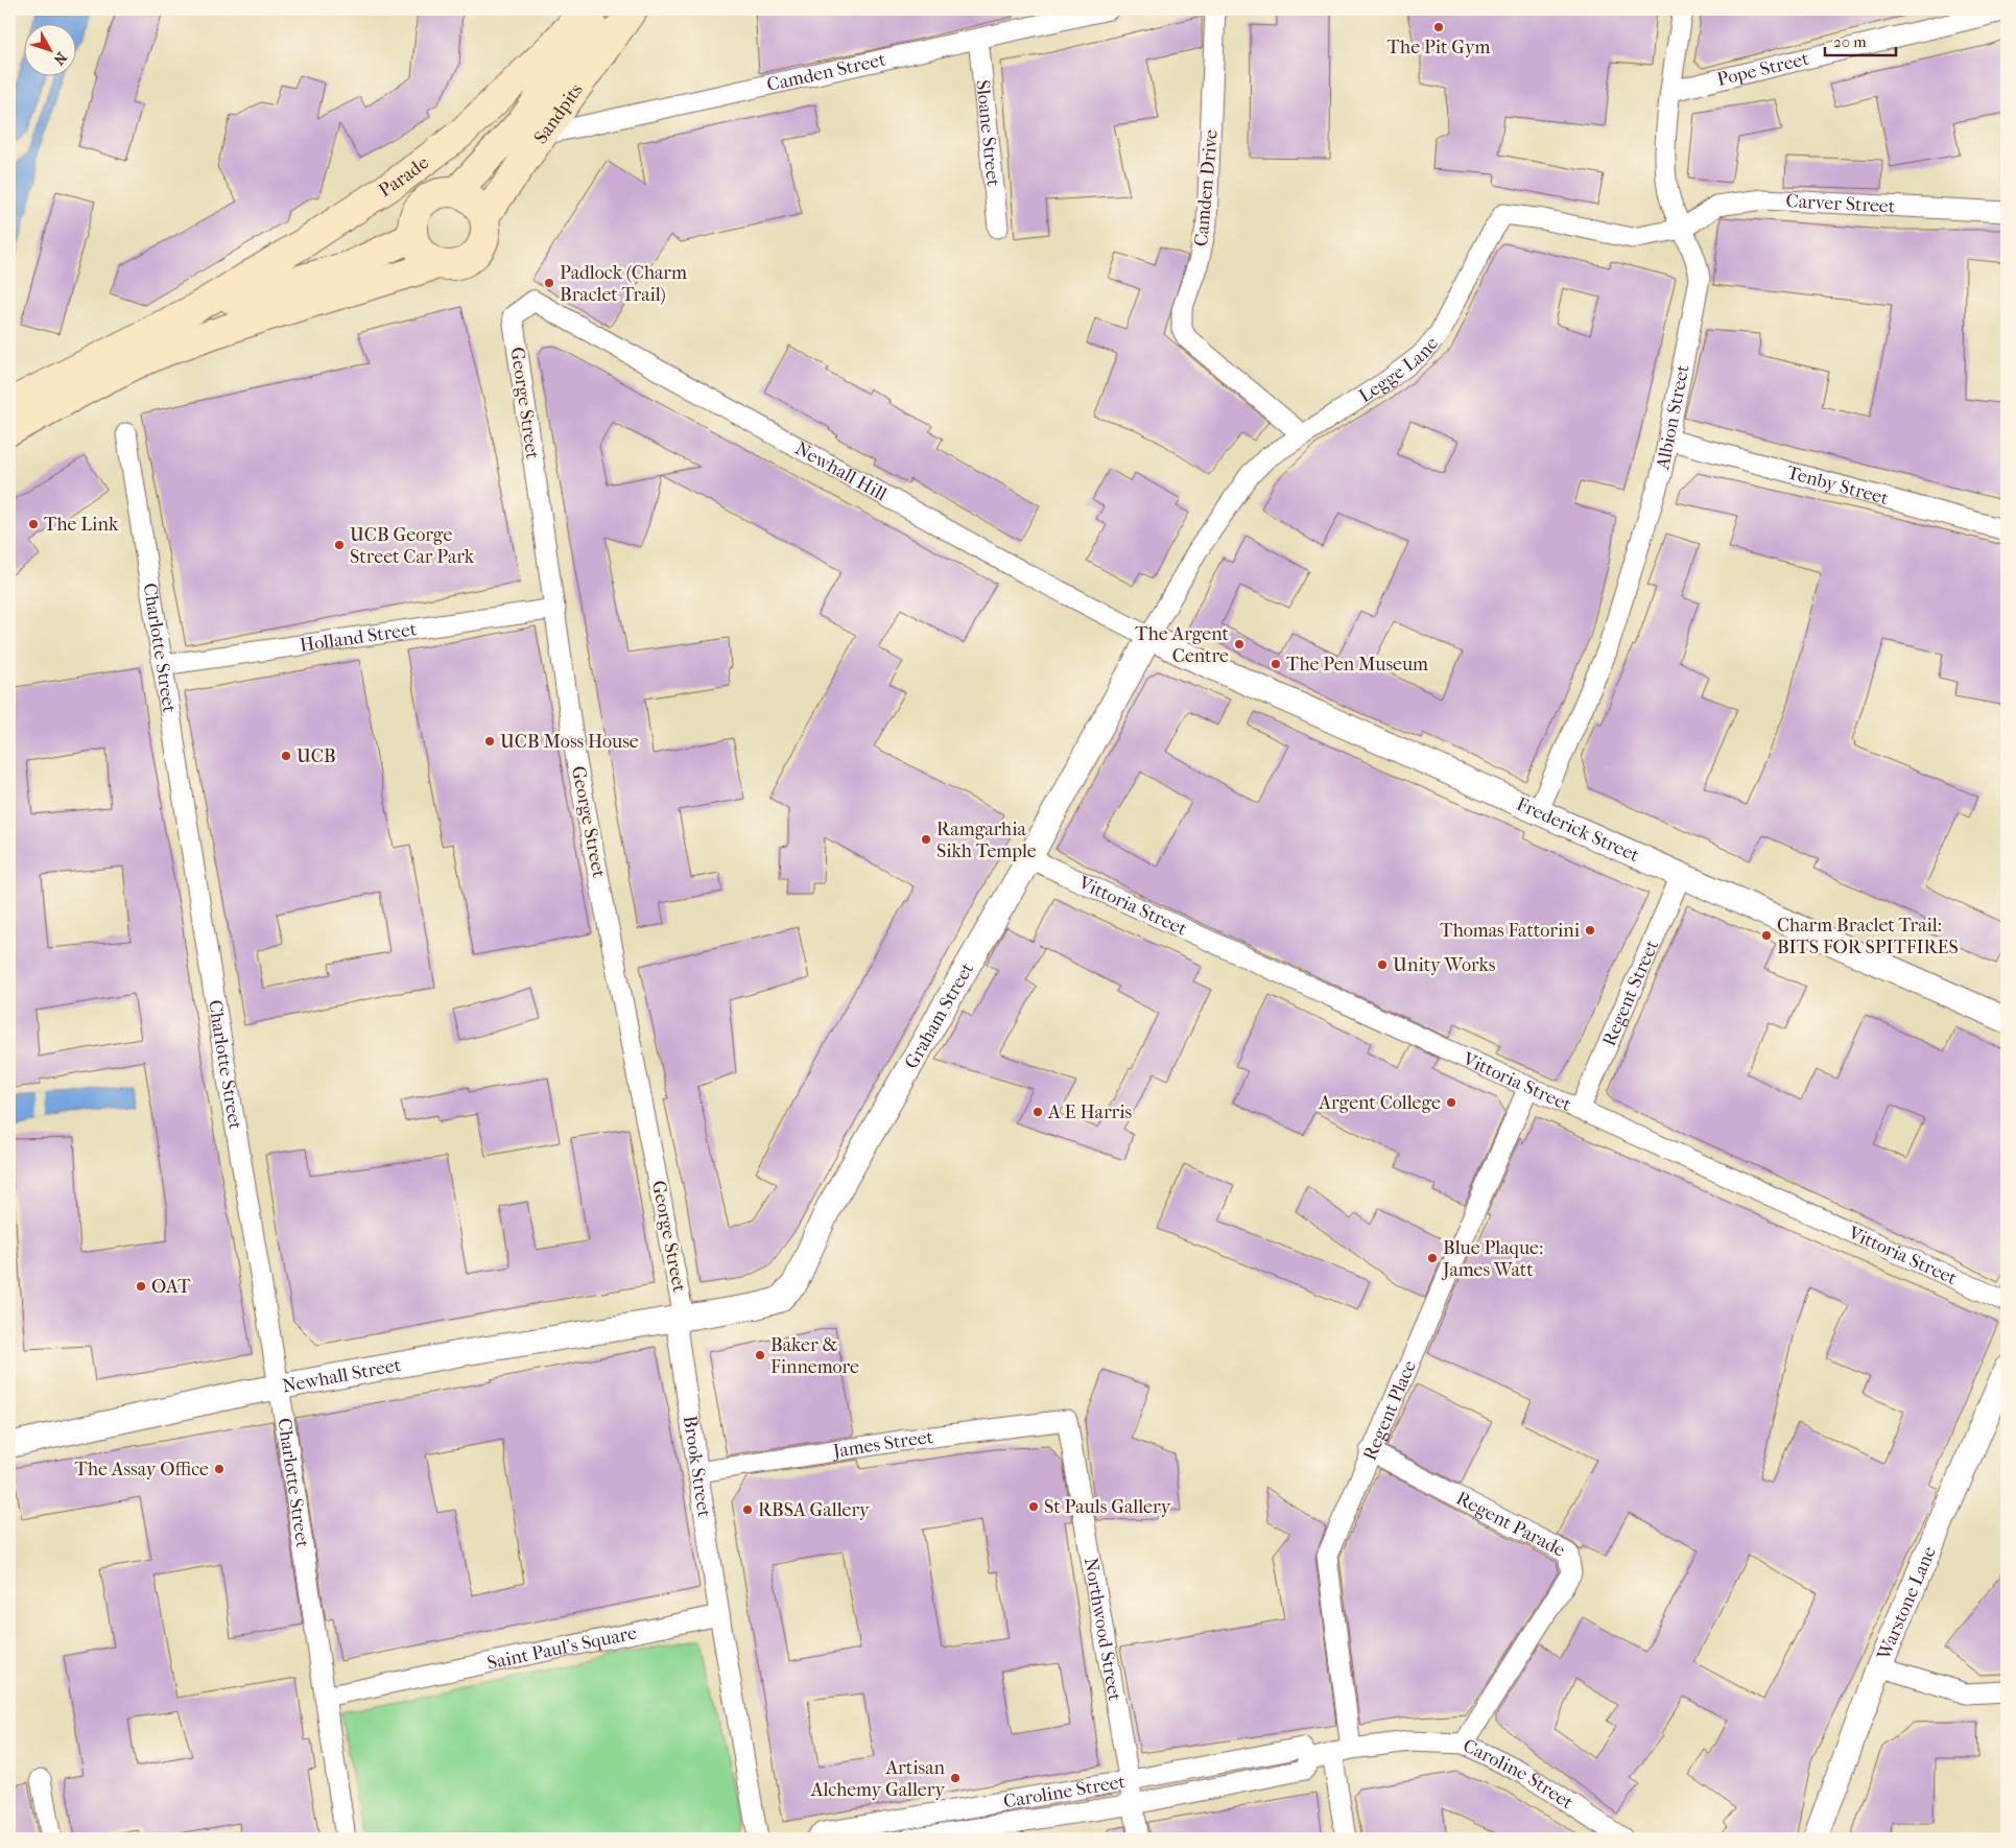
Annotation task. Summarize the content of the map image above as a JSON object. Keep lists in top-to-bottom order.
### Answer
{
  "streets": {
    "main road": ["Sandpits", "Parade"],
    "street": [
      "Pope Street",
      "Camden Street",
      "Sloane Street",
      "Camden Drive",
      "Carver Street",
      "Legge Lane",
      "George Street",
      "Albion Street",
      "Newhall Hill",
      "Tenby Street",
      "Holland Street",
      "Charlotte Street",
      "Frederick Street",
      "Vittoria Street",
      "Regent Street",
      "Graham Street",
      "Newhall Street",
      "Regent Place",
      "James Street",
      "Brook Street",
      "Regent Parade",
      "Warstone Lane",
      "Northwood Street",
      "Saint Paul's Square",
      "Caroline Street"
    ]
  },
  "crossings": [
    ["Pope Street", "Albion Street"],
    ["Camden Street", "Sandpits"],
    ["Camden Street", "Sloane Street"],
    ["Sandpits", "Parade"],
    ["Camden Drive", "Legge Lane"],
    ["Carver Street", "Legge Lane"],
    ["Carver Street", "Albion Street"],
    ["Legge Lane", "Albion Street"],
    ["Legge Lane", "Newhall Hill"],
    ["Legge Lane", "Frederick Street"],
    ["Legge Lane", "Graham Street"],
    ["George Street", "Newhall Hill"],
    ["George Street", "Holland Street"],
    ["George Street", "Graham Street"],
    ["George Street", "Newhall Street"],
    ["George Street", "Brook Street"],
    ["Albion Street", "Tenby Street"],
    ["Albion Street", "Frederick Street"],
    ["Newhall Hill", "Frederick Street"],
    ["Newhall Hill", "Graham Street"],
    ["Holland Street", "Charlotte Street"],
    ["Charlotte Street", "Newhall Street"],
    ["Charlotte Street", "Saint Paul's Square"],
    ["Frederick Street", "Regent Street"],
    ["Frederick Street", "Graham Street"],
    ["Vittoria Street", "Regent Street"],
    ["Vittoria Street", "Graham Street"],
    ["Vittoria Street", "Regent Place"],
    ["Graham Street", "Newhall Street"],
    ["Graham Street", "Brook Street"],
    ["Newhall Street", "Brook Street"],
    ["Regent Place", "Regent Parade"],
    ["Regent Place", "Caroline Street"],
    ["James Street", "Brook Street"],
    ["James Street", "Northwood Street"],
    ["Brook Street", "Saint Paul's Square"],
    ["Regent Parade", "Caroline Street"],
    ["Northwood Street", "Caroline Street"]
  ],
  "places": [
    "The Pit Gym",
    "Padlock (Charm Braclet Trail)",
    "The Link",
    "UCB George Street Car Park",
    "The Argent Centre",
    "The Pen Museum",
    "UCB Moss House",
    "UCB",
    "Ramgarhia Sikh Temple",
    "Thomas Fattorini",
    "Charm Braclet Trail: BITS FOR SPITFIRES",
    "Unity Works",
    "Argent College",
    "A E Harris",
    "Blue Plaque: James Watt",
    "OAT",
    "Baker & Finnemore",
    "The Assay Office",
    "St Pauls Gallery",
    "RBSA Gallery",
    "Artisan Alchemy Gallery"
  ],
  "scale_bar": "20 m",
  "north": "bottom right"
}
